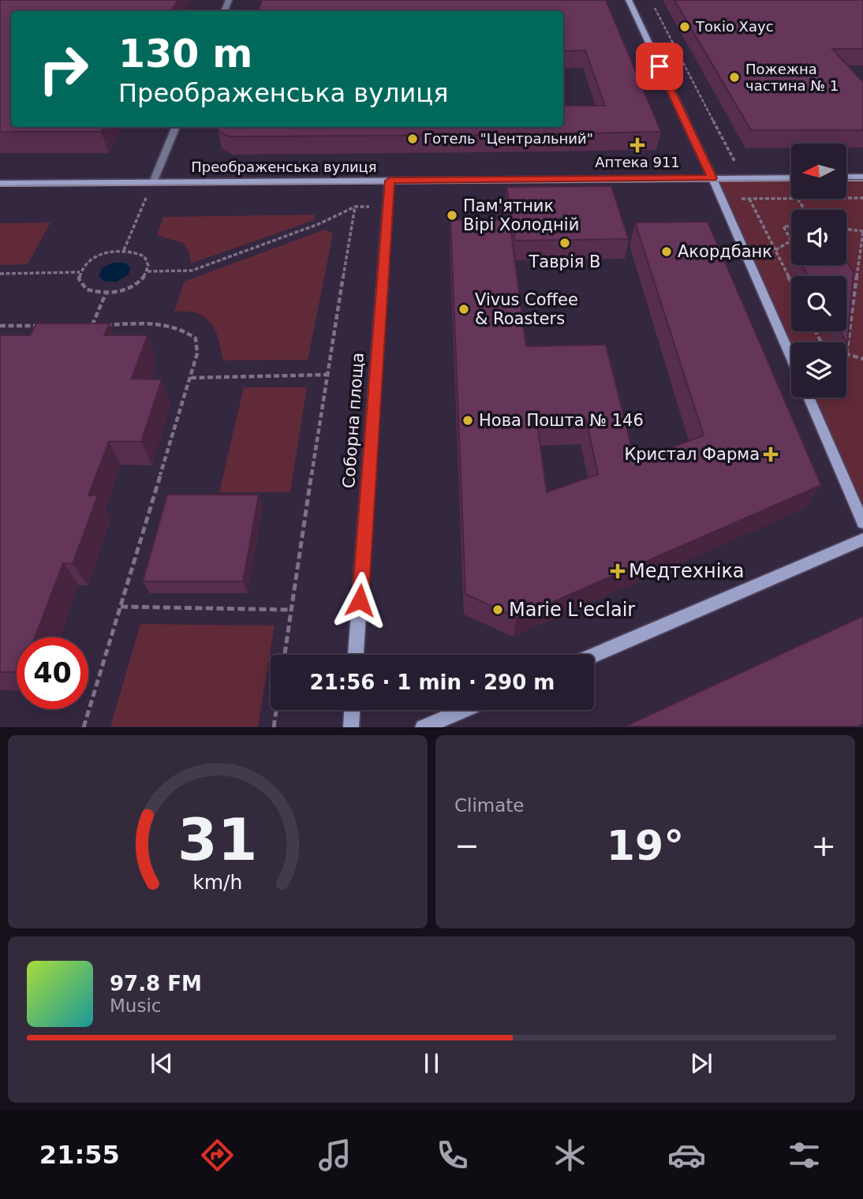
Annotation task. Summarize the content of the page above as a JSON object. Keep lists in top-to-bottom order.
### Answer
{
  "streets": {
    "street": ["Преображенська вулиця", "Соборна площа"]
  },
  "crossings": [
    ["Преображенська вулиця", "Соборна площа"]
  ],
  "places": {
    "other": [
      "Токіо Хаус",
      "Пожежна частина № 1",
      "Готель \"Центральний\"",
      "Пам'ятник Вірі Холодній",
      "Таврія В",
      "Акордбанк",
      "Vivus Coffee & Roasters",
      "Нова Пошта № 146",
      "Marie L'eclair"
    ],
    "health": ["Аптека 911", "Кристал Фарма", "Медтехніка"]
  },
  "north": "left",
  "page": {
    "turn": ["130 m", "Преображенська вулиця"],
    "limit": "40",
    "trip": "21:56 · 1 min · 290 m",
    "tile": "Climate",
    "heat": ["−", "19°", "+"],
    "song": ["97.8 FM", "Music"],
    "tabs": "21:55",
    "gauge": ["31", "km/h"]
  }
}
